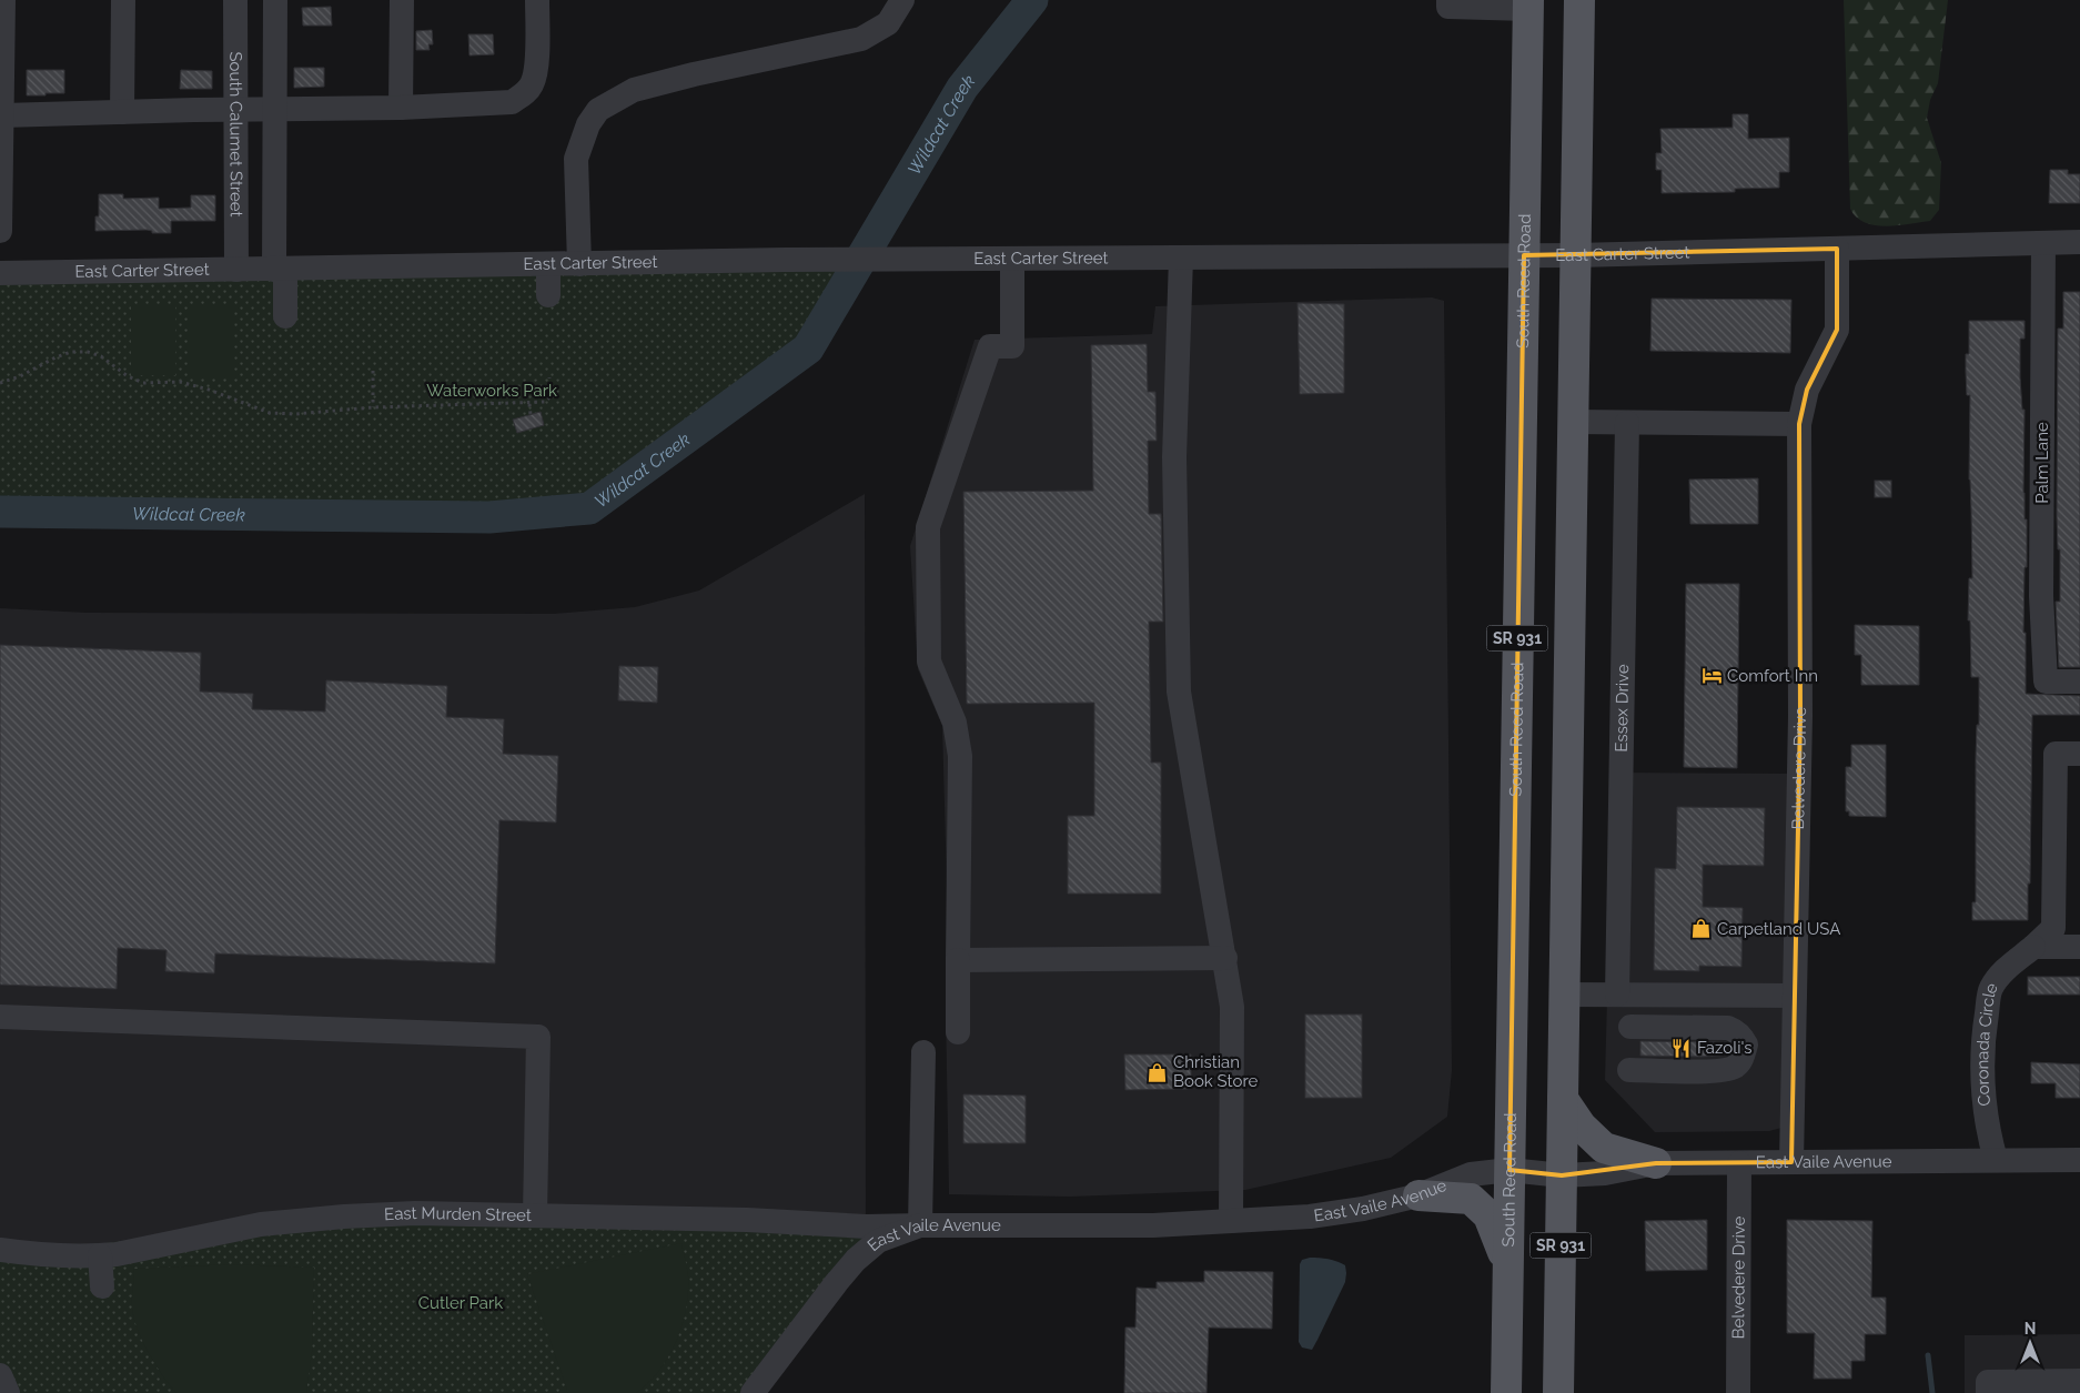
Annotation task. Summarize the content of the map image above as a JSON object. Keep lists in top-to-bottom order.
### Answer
{
  "streets": {
    "main road": ["South Reed Road", "SR 931"],
    "street": [
      "South Calumet Street",
      "East Carter Street",
      "Palm Lane",
      "Essex Drive",
      "Belvedere Drive",
      "Coronada Circle",
      "East Vaile Avenue",
      "East Murden Street"
    ]
  },
  "crossings": [
    ["South Calumet Street", "East Carter Street"],
    ["East Carter Street", "South Reed Road"],
    ["East Carter Street", "Palm Lane"],
    ["East Carter Street", "SR 931"],
    ["East Carter Street", "Belvedere Drive"],
    ["South Reed Road", "East Vaile Avenue"],
    ["SR 931", "East Vaile Avenue"],
    ["Belvedere Drive", "East Vaile Avenue"],
    ["Coronada Circle", "East Vaile Avenue"],
    ["East Vaile Avenue", "East Murden Street"]
  ],
  "water": ["Wildcat Creek"],
  "parks": ["Waterworks Park", "Cutler Park"],
  "places": {
    "hotel": ["Comfort Inn"],
    "shop": ["Carpetland USA", "Christian Book Store"],
    "restaurant": ["Fazoli's"]
  },
  "north": "top"
}
